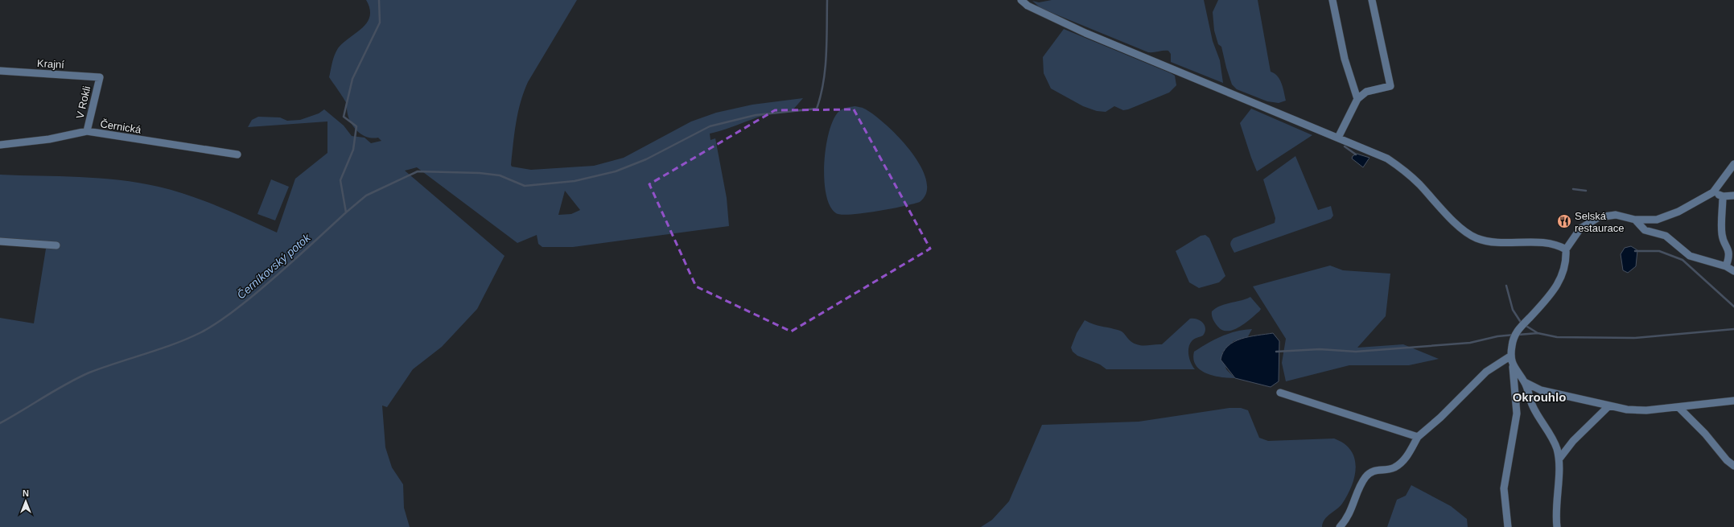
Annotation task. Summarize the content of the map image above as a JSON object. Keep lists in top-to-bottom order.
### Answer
{
  "streets": {
    "street": ["Krajní", "V Rokli", "Černická"]
  },
  "crossings": [
    ["Krajní", "V Rokli"],
    ["V Rokli", "Černická"]
  ],
  "districts": ["Okrouhlo"],
  "water": ["Černíkovský potok"],
  "places": {
    "restaurant": ["Selská restaurace"]
  },
  "north": "top"
}
